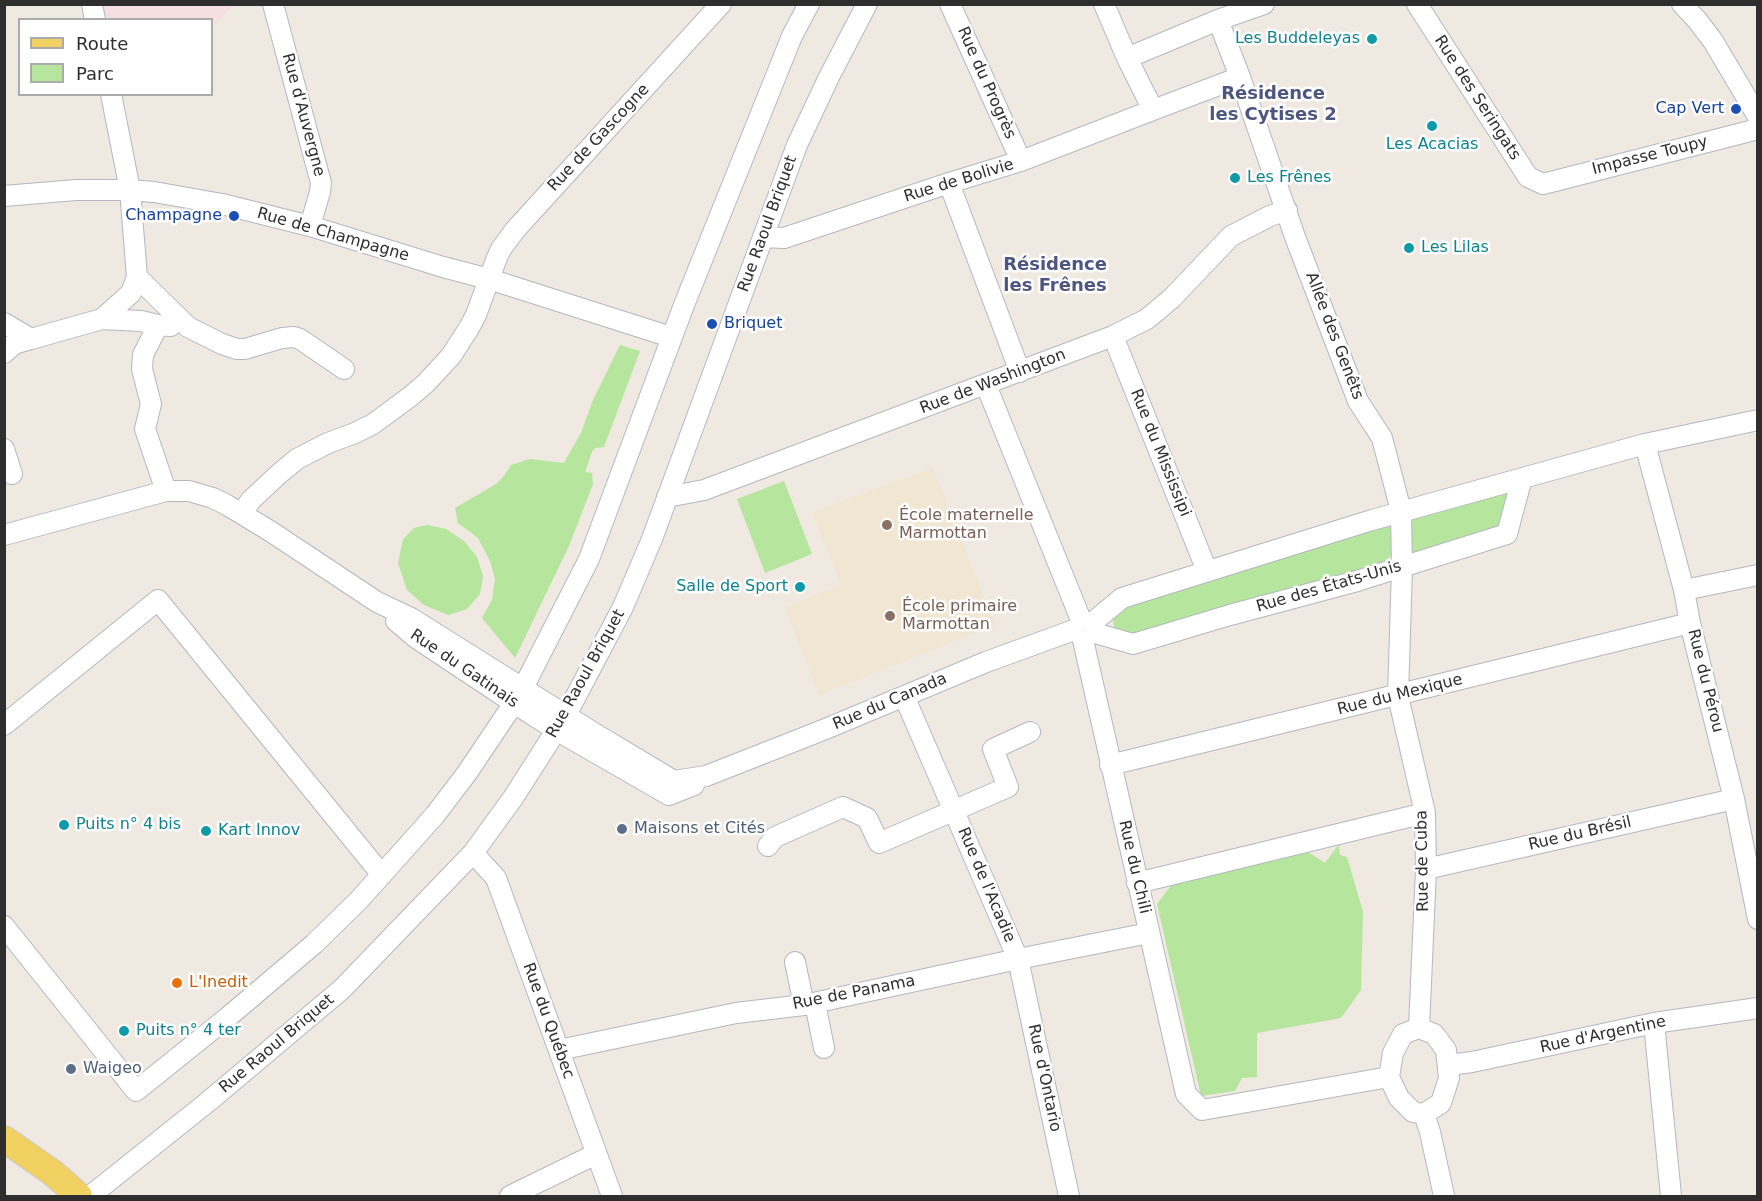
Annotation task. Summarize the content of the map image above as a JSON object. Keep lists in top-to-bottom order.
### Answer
{
  "streets": {
    "street": [
      "Rue du Progrès",
      "Rue des Seringats",
      "Rue d'Auvergne",
      "Rue de Gascogne",
      "Impasse Toupy",
      "Rue de Bolivie",
      "Rue Raoul Briquet",
      "Rue de Champagne",
      "Allée des Genêts",
      "Rue de Washington",
      "Rue du Mississipi",
      "Rue des États-Unis",
      "Rue du Gatinais",
      "Rue du Pérou",
      "Rue du Mexique",
      "Rue du Canada",
      "Rue du Brésil",
      "Rue de Cuba",
      "Rue du Chili",
      "Rue de l'Acadie",
      "Rue de Panama",
      "Rue du Québec",
      "Rue d'Argentine",
      "Rue d'Ontario"
    ]
  },
  "crossings": [
    ["Rue du Progrès", "Rue de Bolivie"],
    ["Rue des Seringats", "Impasse Toupy"],
    ["Rue d'Auvergne", "Rue de Champagne"],
    ["Rue de Gascogne", "Rue de Champagne"],
    ["Rue de Gascogne", "Rue du Gatinais"],
    ["Rue de Bolivie", "Rue Raoul Briquet"],
    ["Rue de Bolivie", "Allée des Genêts"],
    ["Rue Raoul Briquet", "Rue de Washington"],
    ["Rue Raoul Briquet", "Rue du Gatinais"],
    ["Rue Raoul Briquet", "Rue du Canada"],
    ["Rue Raoul Briquet", "Rue du Québec"],
    ["Allée des Genêts", "Rue de Washington"],
    ["Allée des Genêts", "Rue des États-Unis"],
    ["Allée des Genêts", "Rue du Mexique"],
    ["Allée des Genêts", "Rue de Cuba"],
    ["Rue de Washington", "Rue du Mississipi"],
    ["Rue de Washington", "Rue du Chili"],
    ["Rue des États-Unis", "Rue du Canada"],
    ["Rue des États-Unis", "Rue du Chili"],
    ["Rue du Gatinais", "Rue du Canada"],
    ["Rue du Pérou", "Rue du Mexique"],
    ["Rue du Pérou", "Rue du Brésil"],
    ["Rue du Mexique", "Rue de Cuba"],
    ["Rue du Mexique", "Rue du Chili"],
    ["Rue du Canada", "Rue du Chili"],
    ["Rue du Canada", "Rue de l'Acadie"],
    ["Rue du Brésil", "Rue de Cuba"],
    ["Rue de Cuba", "Rue du Chili"],
    ["Rue de Cuba", "Rue d'Argentine"],
    ["Rue du Chili", "Rue de Panama"],
    ["Rue du Chili", "Rue d'Argentine"],
    ["Rue de l'Acadie", "Rue de Panama"],
    ["Rue de l'Acadie", "Rue d'Ontario"],
    ["Rue de Panama", "Rue du Québec"],
    ["Rue de Panama", "Rue d'Ontario"]
  ],
  "districts": ["Résidence les Cytises 2", "Résidence les Frênes"],
  "places": [
    "Les Buddeleyas",
    "Cap Vert",
    "Les Acacias",
    "Les Frênes",
    "Champagne",
    "Les Lilas",
    "Briquet",
    "École maternelle Marmottan",
    "Salle de Sport",
    "École primaire Marmottan",
    "Puits n° 4 bis",
    "Maisons et Cités",
    "Kart Innov",
    "L'Inedit",
    "Puits n° 4 ter",
    "Waigeo"
  ],
  "legend": ["Route", "Parc"]
}
